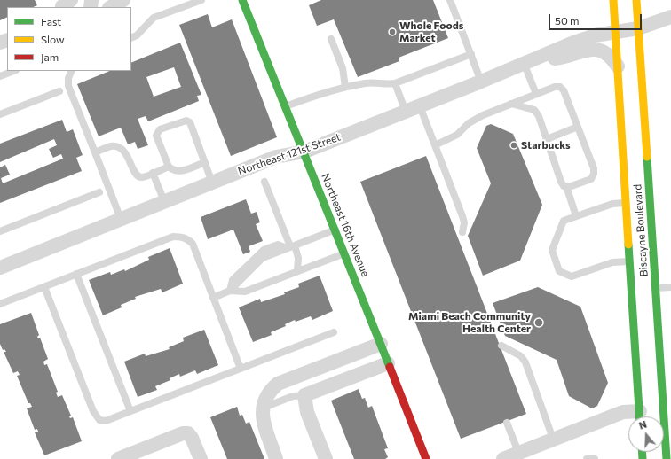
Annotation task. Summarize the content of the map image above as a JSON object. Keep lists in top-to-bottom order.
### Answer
{
  "streets": {
    "main road": ["Northeast 16th Avenue", "Biscayne Boulevard"],
    "street": ["Northeast 121st Street"]
  },
  "crossings": [
    ["Northeast 121st Street", "Northeast 16th Avenue"],
    ["Northeast 121st Street", "Biscayne Boulevard"]
  ],
  "places": ["Whole Foods Market", "Starbucks", "Miami Beach Community Health Center"],
  "legend": ["Fast", "Slow", "Jam"],
  "scale_bar": "50 m",
  "north": "top"
}
